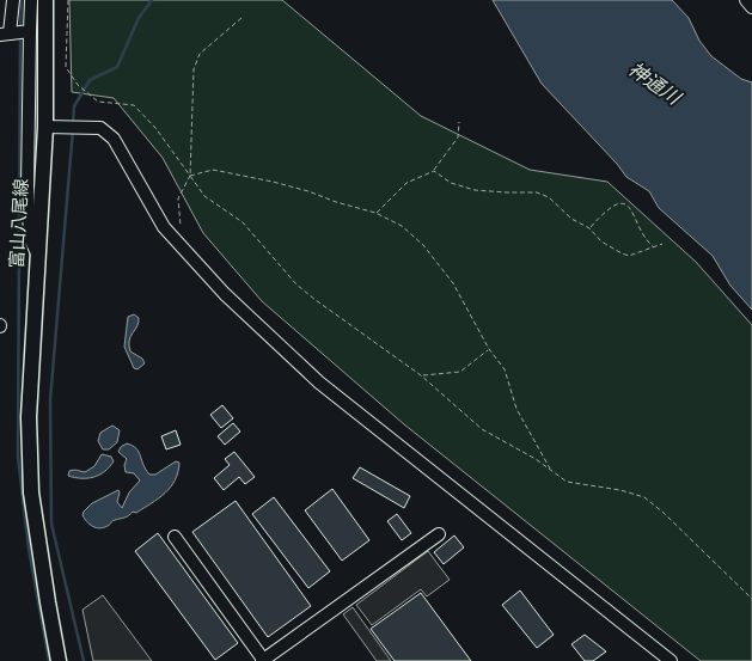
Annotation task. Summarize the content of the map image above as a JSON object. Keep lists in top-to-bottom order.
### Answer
{
  "streets": {
    "main road": ["富山八尾線"]
  },
  "water": ["神通川"]
}
